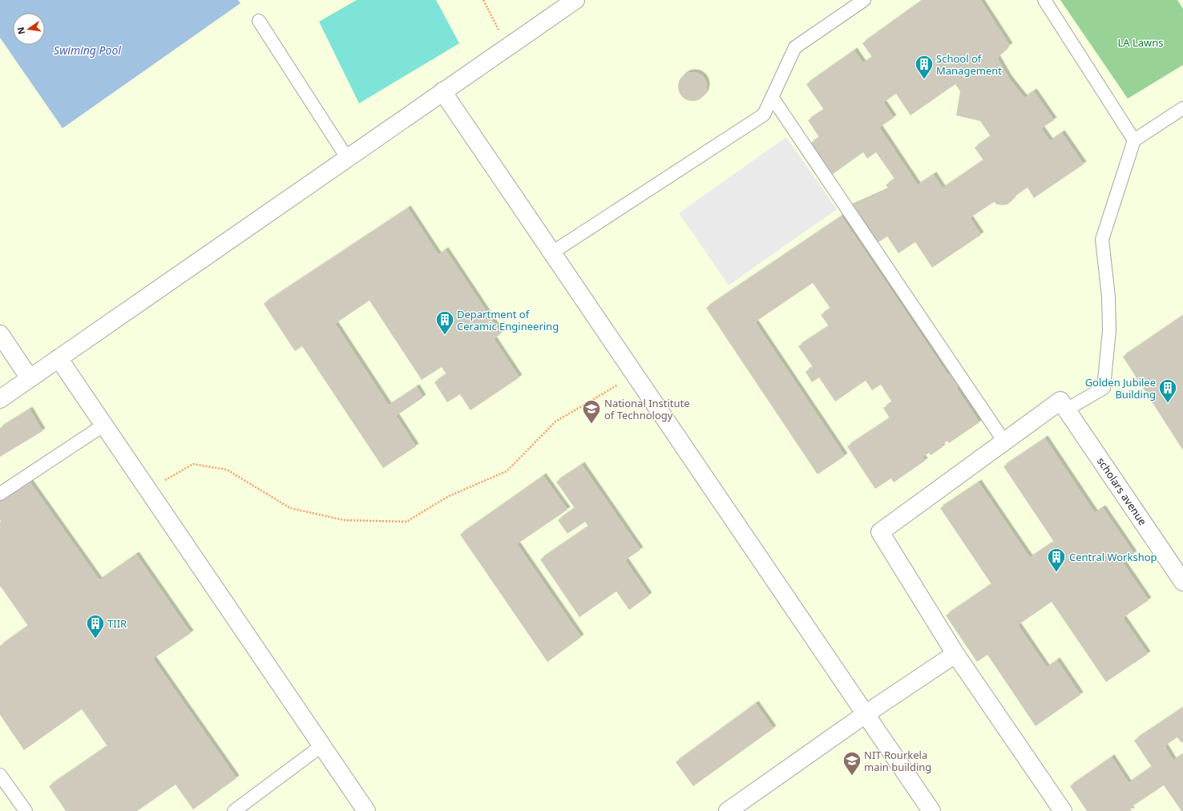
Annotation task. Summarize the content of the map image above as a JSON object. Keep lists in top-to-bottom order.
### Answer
{
  "streets": {
    "street": ["scholars avenue"]
  },
  "water": ["Swiming Pool"],
  "parks": ["LA Lawns"],
  "places": {
    "building": [
      "School of Management",
      "Department of Ceramic Engineering",
      "Golden Jubilee Building",
      "Central Workshop",
      "TIIR"
    ],
    "school or university": ["National Institute of Technology", "NIT Rourkela main building"]
  },
  "north": "left"
}
